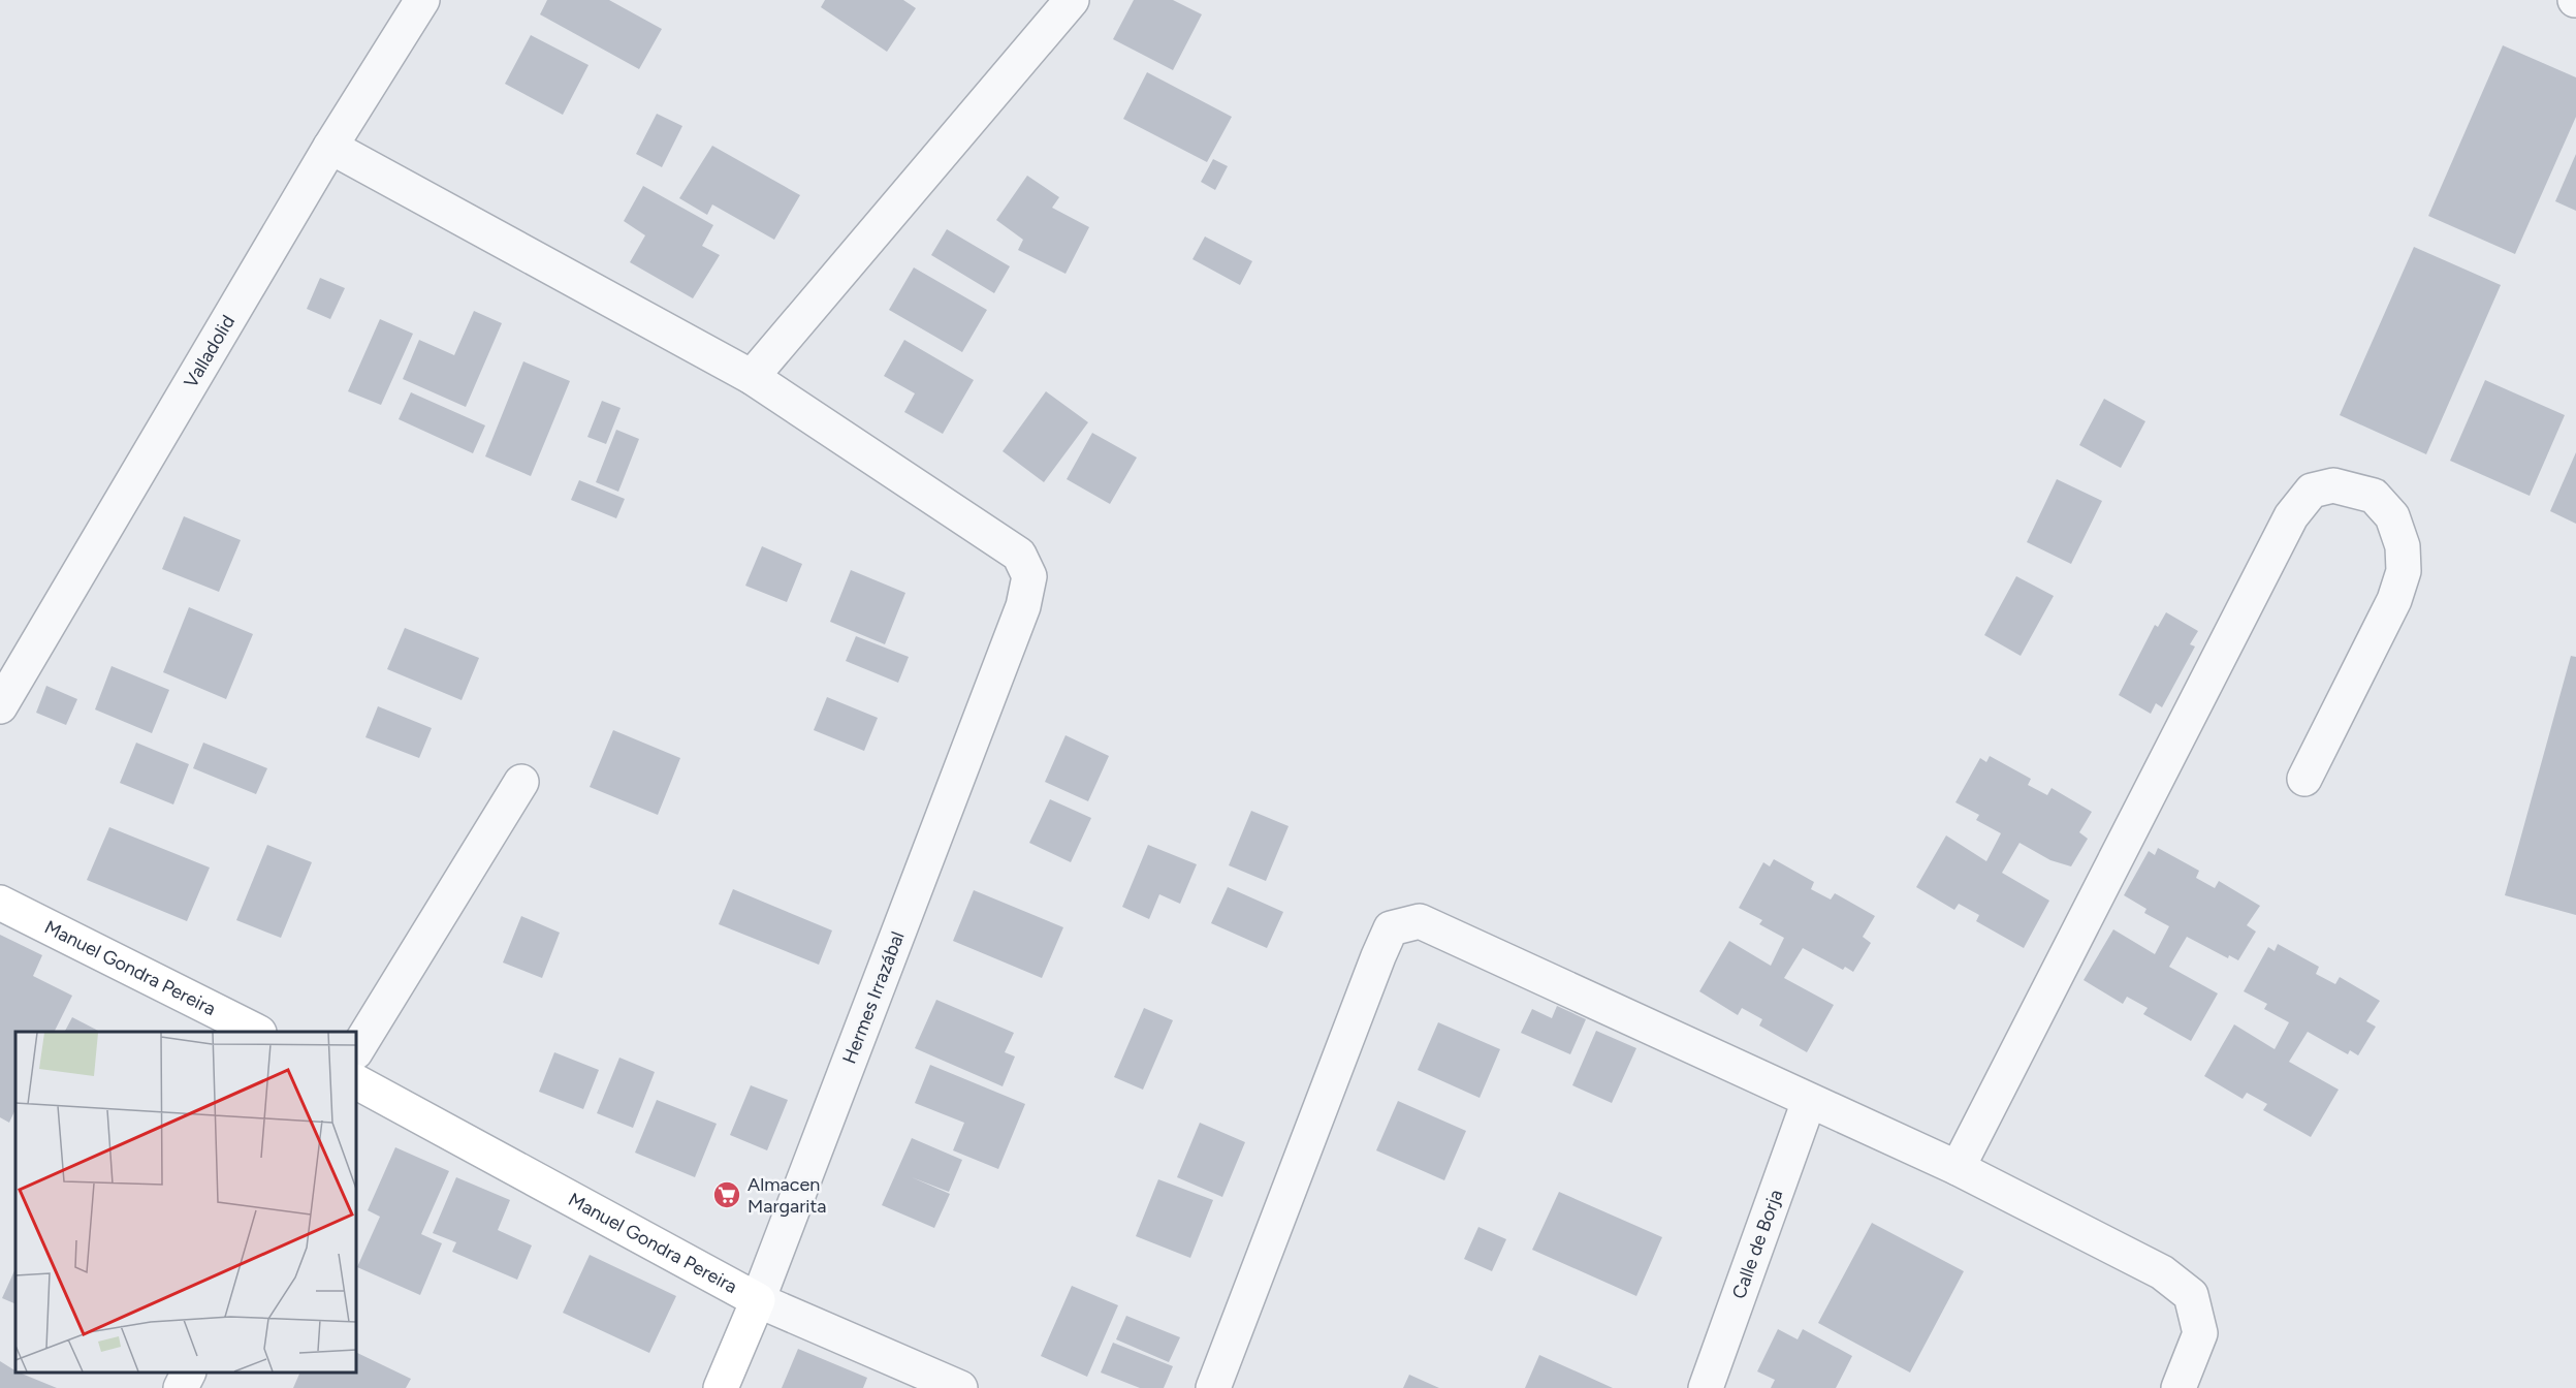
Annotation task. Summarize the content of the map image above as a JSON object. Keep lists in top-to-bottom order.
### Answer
{
  "streets": {
    "street": [
      "Valladolid",
      "Manuel Gondra Pereira",
      "Hermes Irrazábal",
      "Calle de Borja"
    ]
  },
  "crossings": [
    ["Valladolid", "Hermes Irrazábal"],
    ["Manuel Gondra Pereira", "Hermes Irrazábal"]
  ],
  "places": {
    "supermarket": ["Almacen Margarita"]
  }
}
